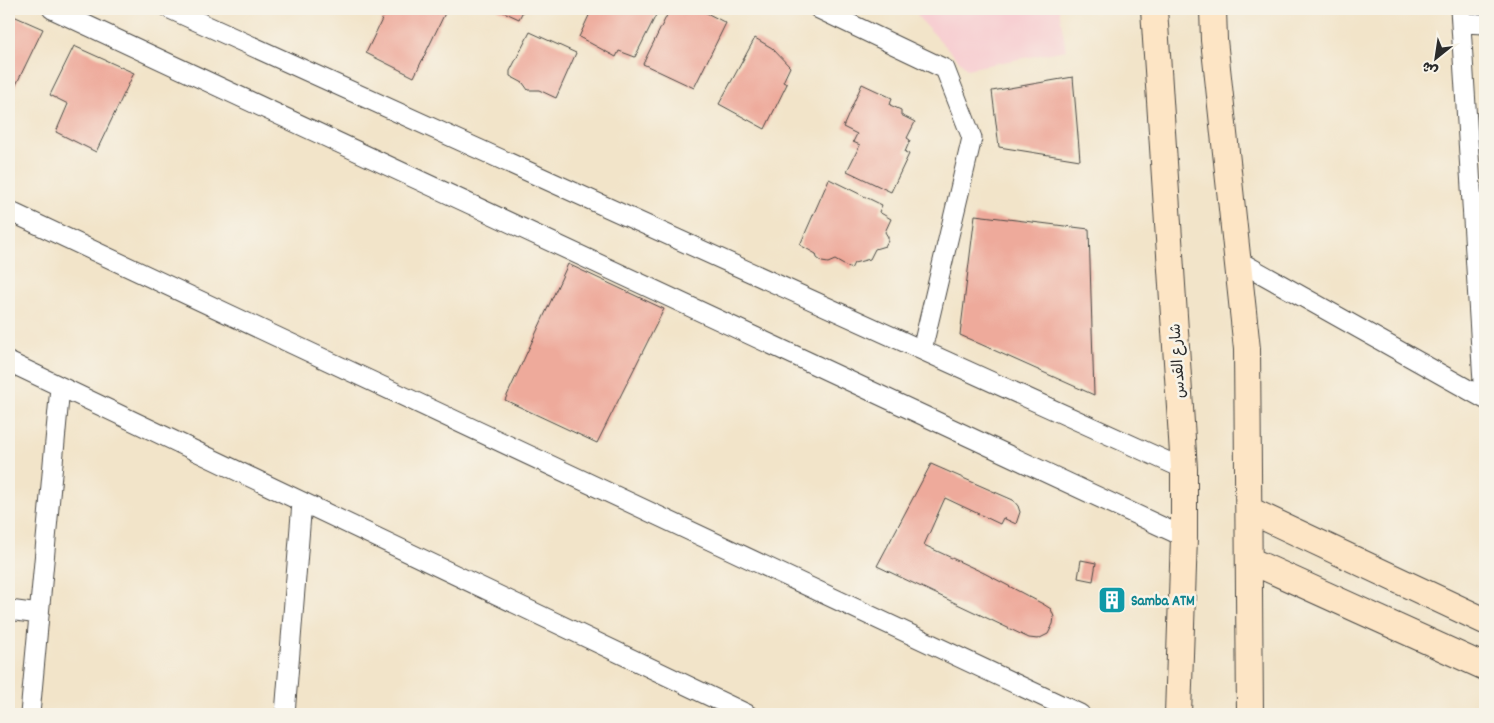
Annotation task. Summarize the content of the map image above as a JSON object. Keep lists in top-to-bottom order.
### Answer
{
  "streets": {
    "main road": ["شارع القدس"]
  },
  "places": {
    "building": ["Samba ATM"]
  },
  "north": "bottom left"
}
